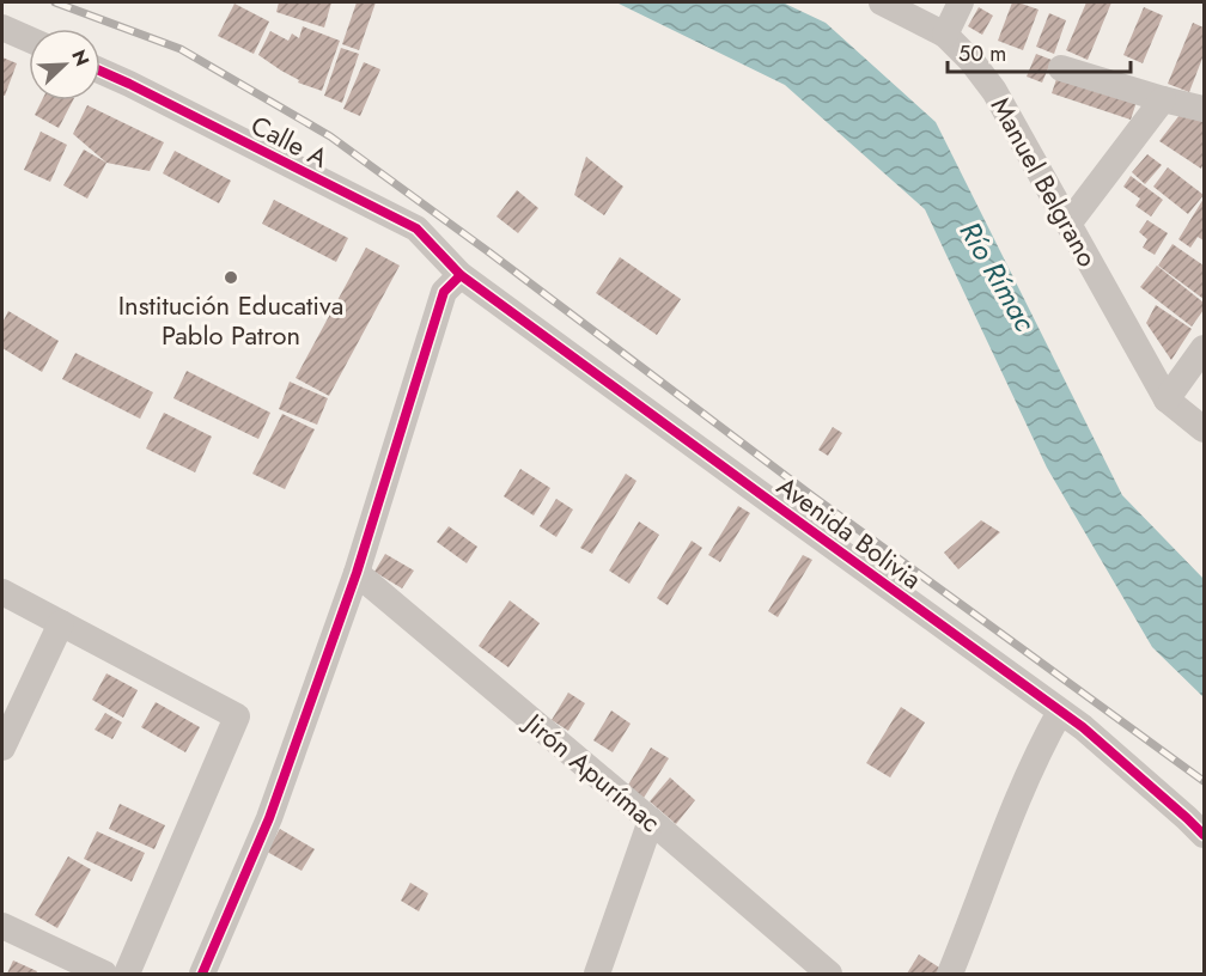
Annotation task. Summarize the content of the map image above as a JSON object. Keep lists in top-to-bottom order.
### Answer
{
  "streets": {
    "street": [
      "Calle A",
      "Manuel Belgrano",
      "Avenida Bolivia",
      "Jirón Apurímac"
    ]
  },
  "crossings": [
    ["Calle A", "Avenida Bolivia"]
  ],
  "water": ["Río Rímac"],
  "places": ["Institución Educativa Pablo Patron"],
  "scale_bar": "50 m",
  "north": "top right"
}
